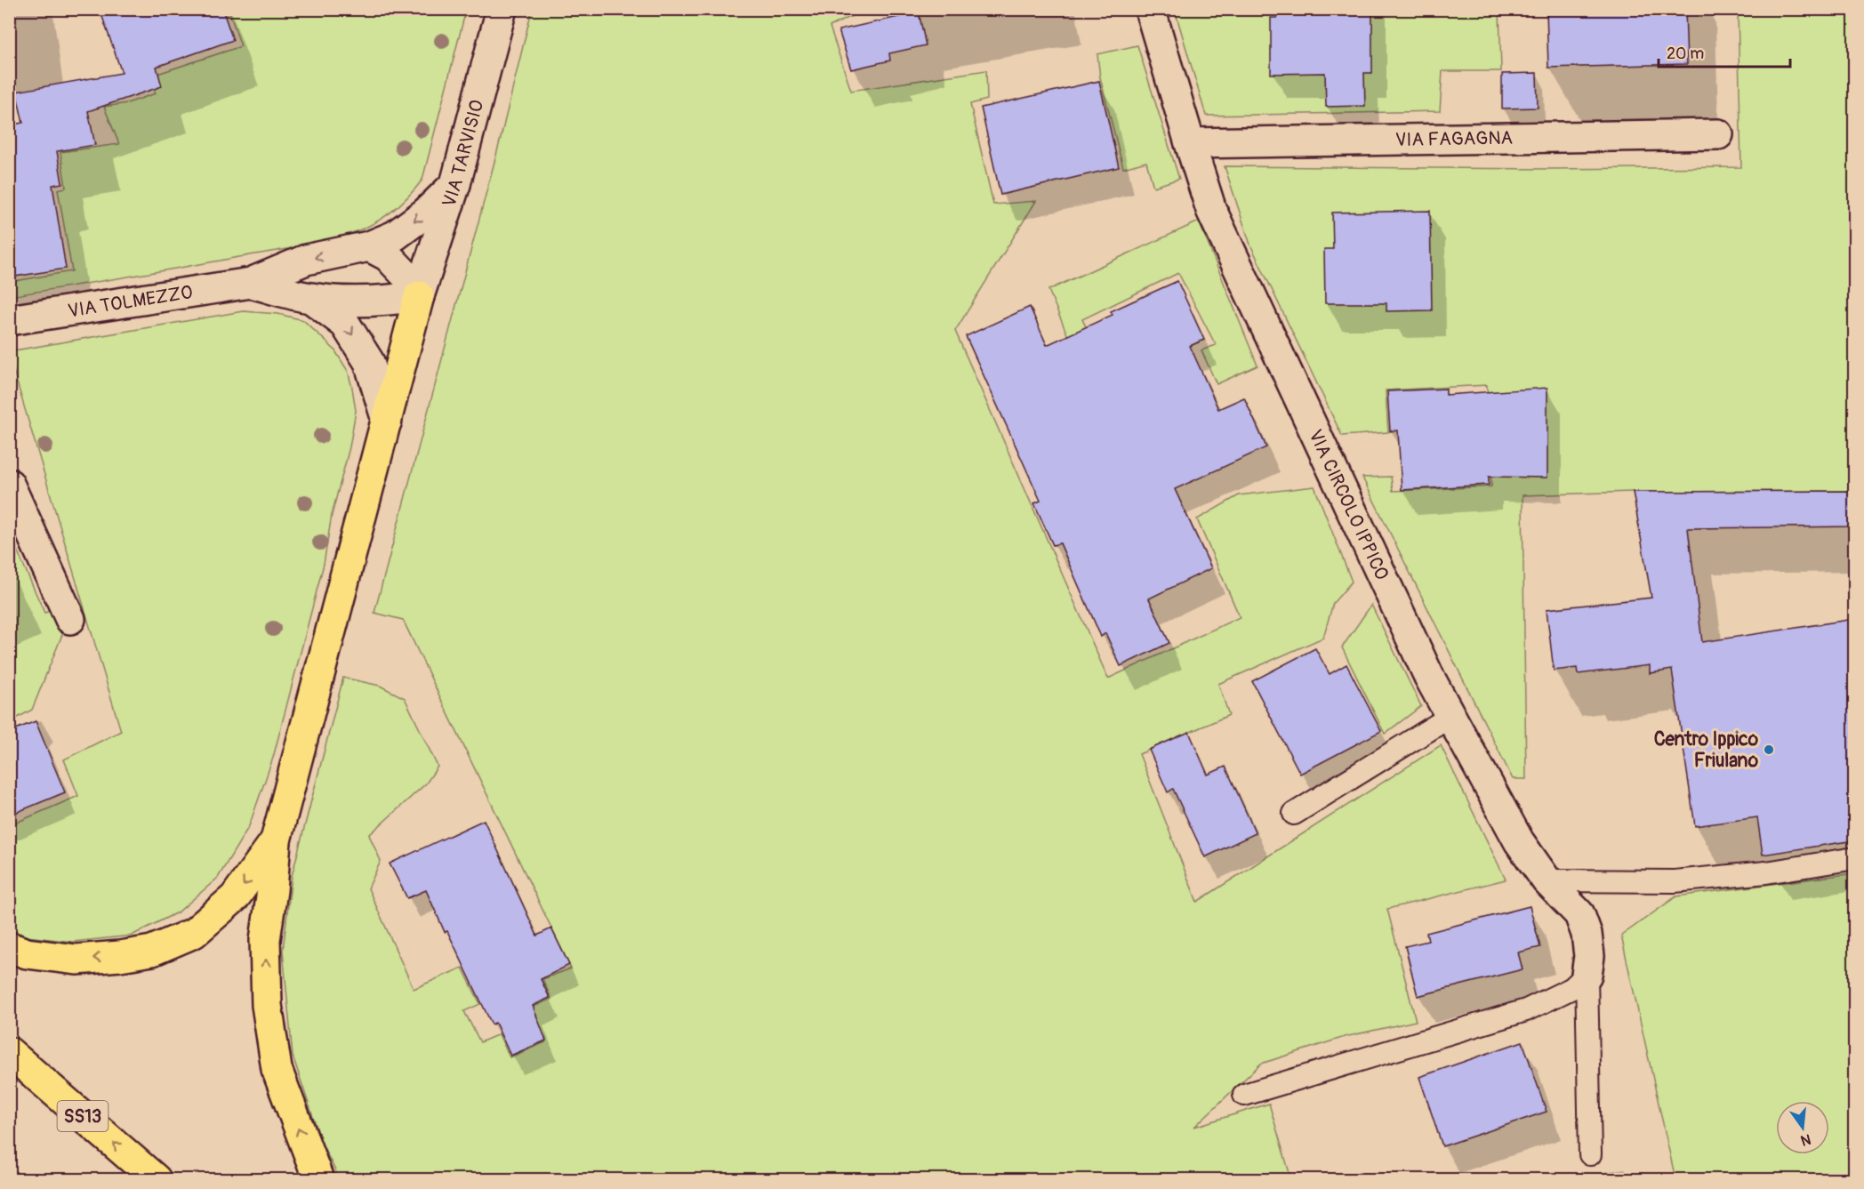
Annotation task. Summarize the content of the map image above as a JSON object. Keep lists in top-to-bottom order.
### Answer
{
  "streets": {
    "highway": ["SS13"],
    "street": [
      "VIA FAGAGNA",
      "VIA TARVISIO",
      "VIA TOLMEZZO",
      "VIA CIRCOLO IPPICO"
    ]
  },
  "crossings": [
    ["VIA FAGAGNA", "VIA CIRCOLO IPPICO"],
    ["VIA TARVISIO", "VIA TOLMEZZO"]
  ],
  "places": ["Centro Ippico Friulano"],
  "scale_bar": "20 m",
  "north": "bottom"
}
